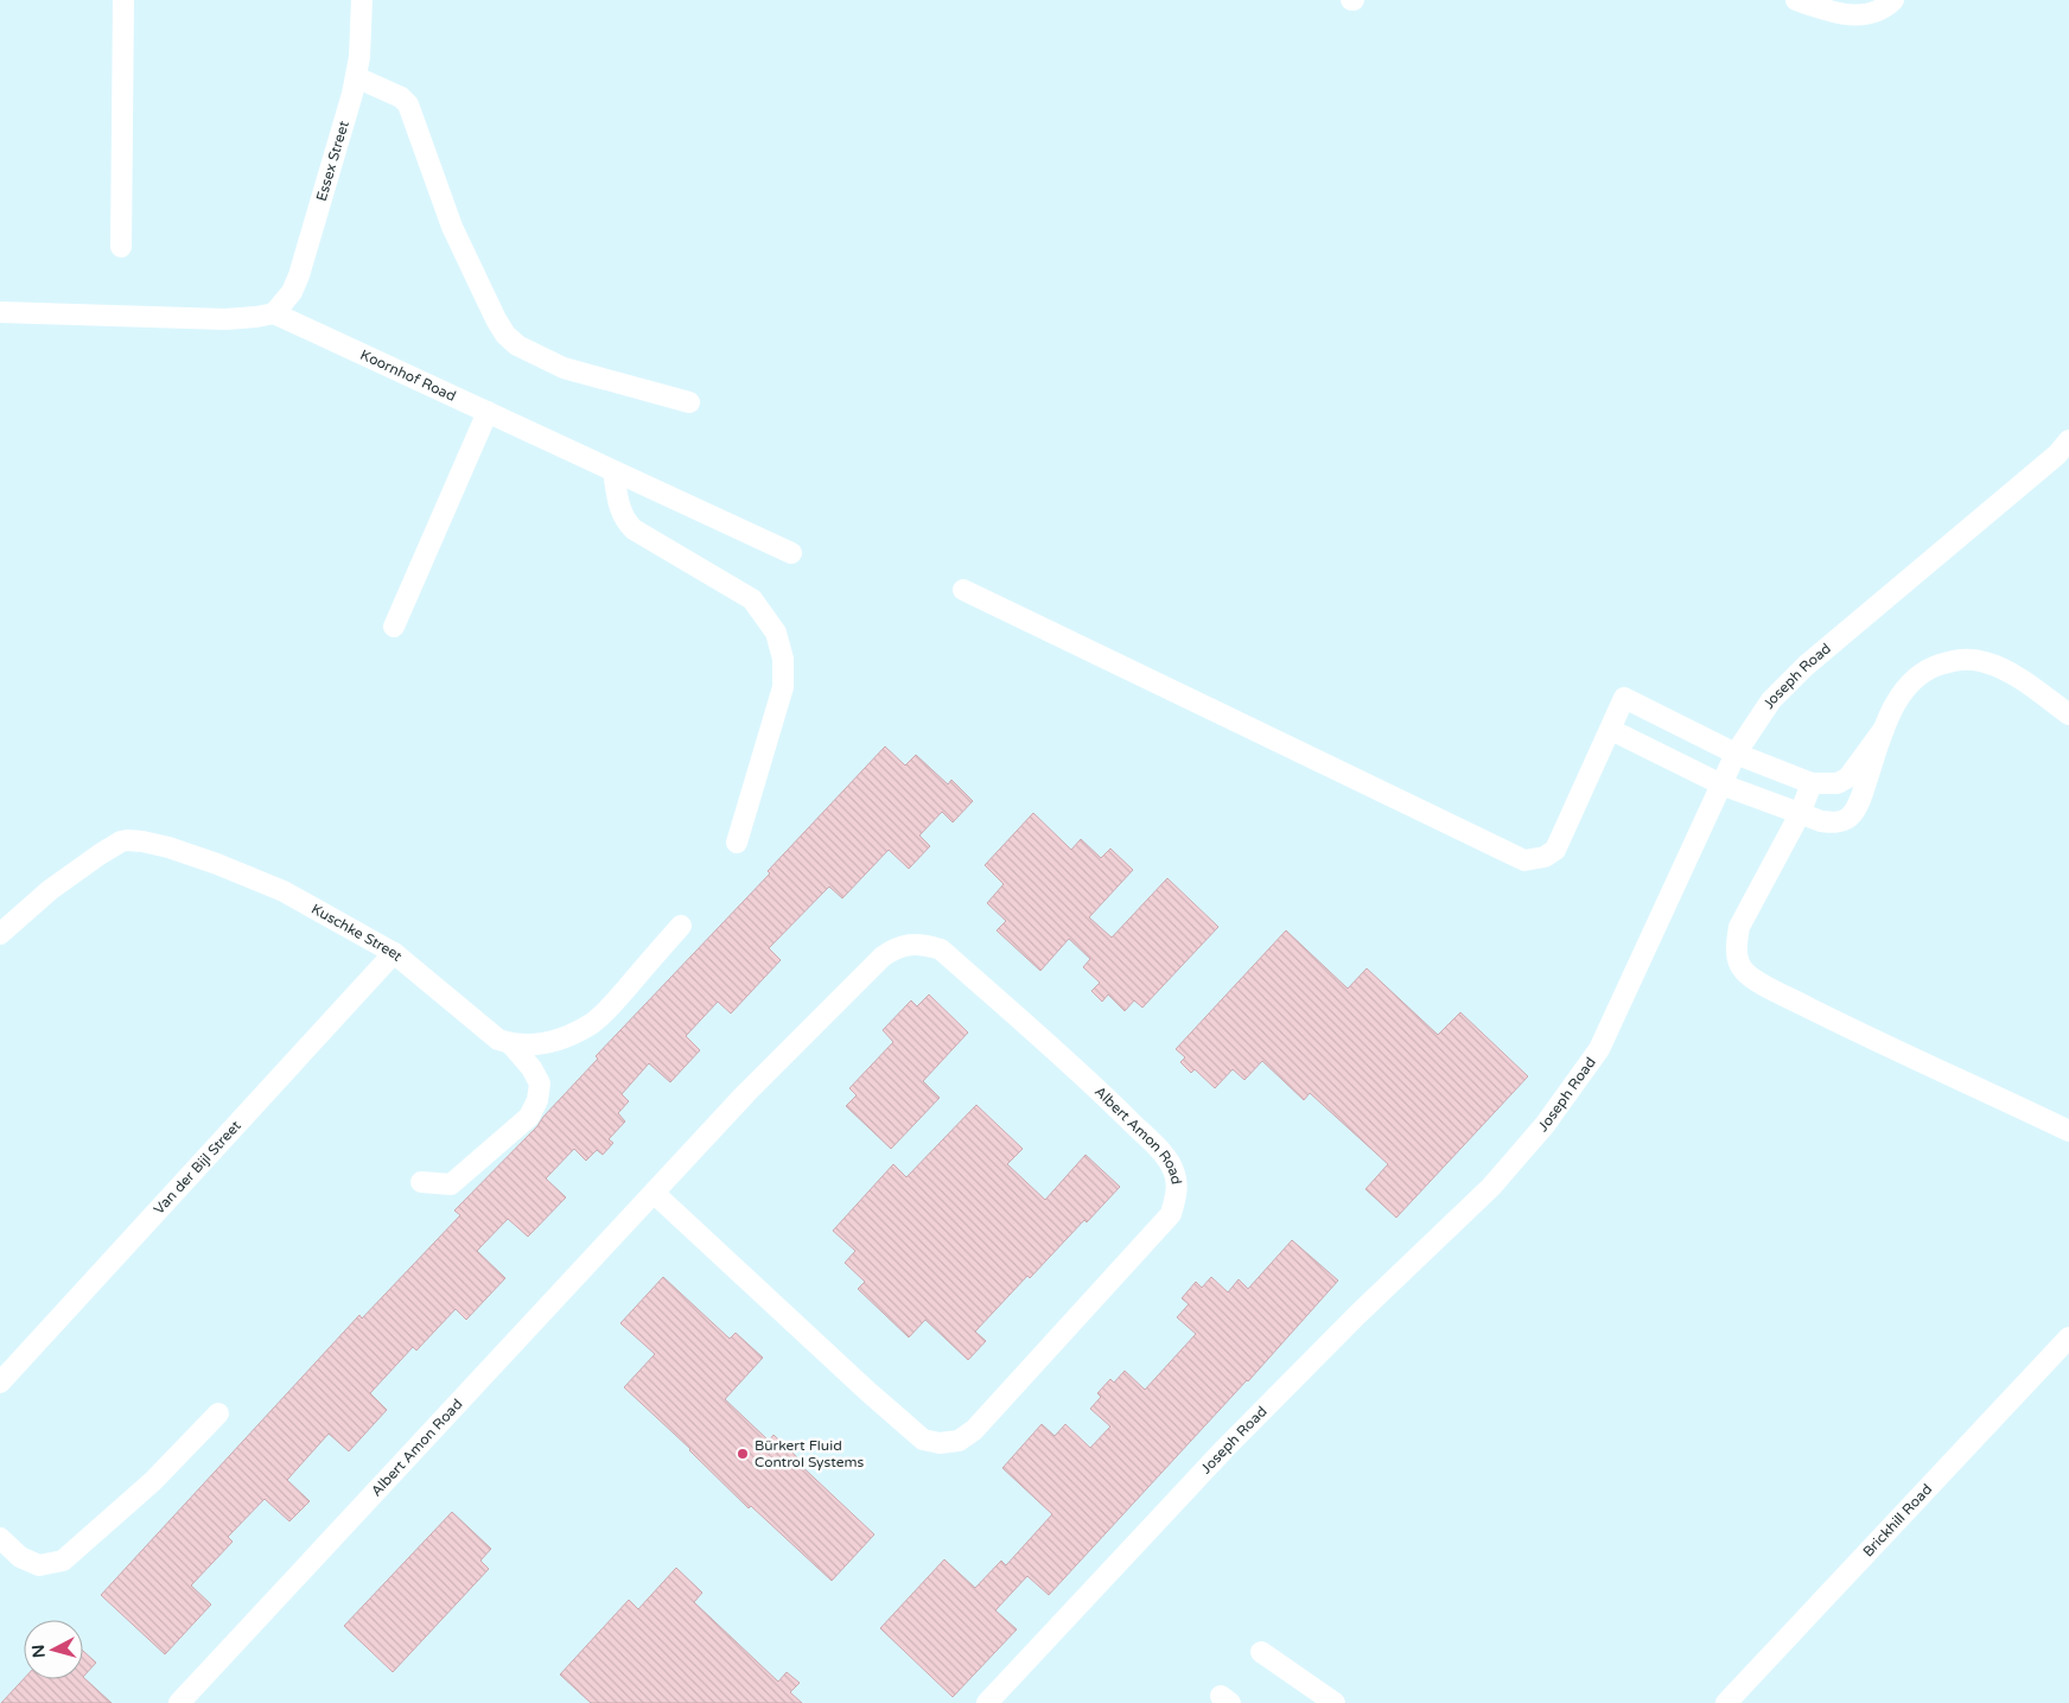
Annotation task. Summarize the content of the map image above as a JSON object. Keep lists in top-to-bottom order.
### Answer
{
  "streets": {
    "street": [
      "Essex Street",
      "Koornhof Road",
      "Joseph Road",
      "Kuschke Street",
      "Albert Amon Road",
      "Van der Bijl Street",
      "Brickhill Road"
    ]
  },
  "crossings": [
    ["Essex Street", "Koornhof Road"],
    ["Kuschke Street", "Van der Bijl Street"]
  ],
  "places": ["Bürkert Fluid Control Systems"],
  "north": "left"
}
